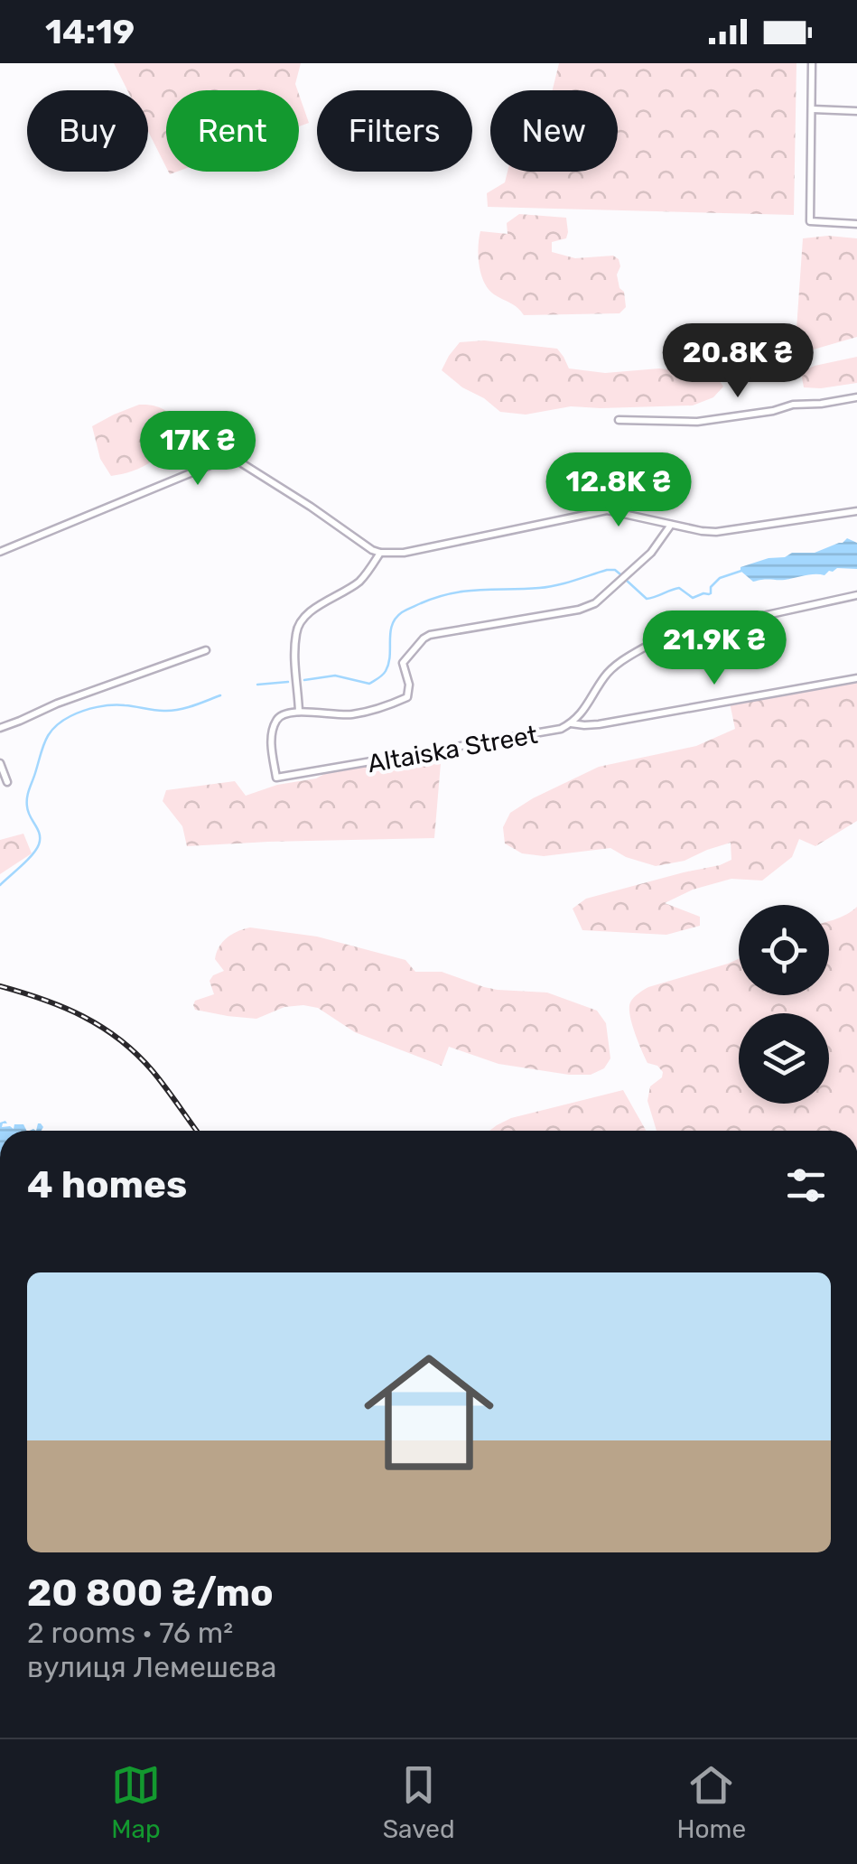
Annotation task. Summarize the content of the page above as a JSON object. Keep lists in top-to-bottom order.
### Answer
{
  "streets": {
    "street": ["Altaiska Street"]
  },
  "page": {
    "status": "14:19",
    "chip": [
      "Buy",
      "Rent",
      "Filters",
      "New"
    ],
    "price": [
      "20.8K ₴",
      "17K ₴",
      "12.8K ₴",
      "21.9K ₴"
    ],
    "heading": "4 homes",
    "list": [
      {
        "name": "20 800 ₴/mo",
        "note": "2 rooms · 76 m² · вулиця Лемешєва"
      }
    ],
    "tabs": ["Map", "Saved", "Home"]
  }
}
